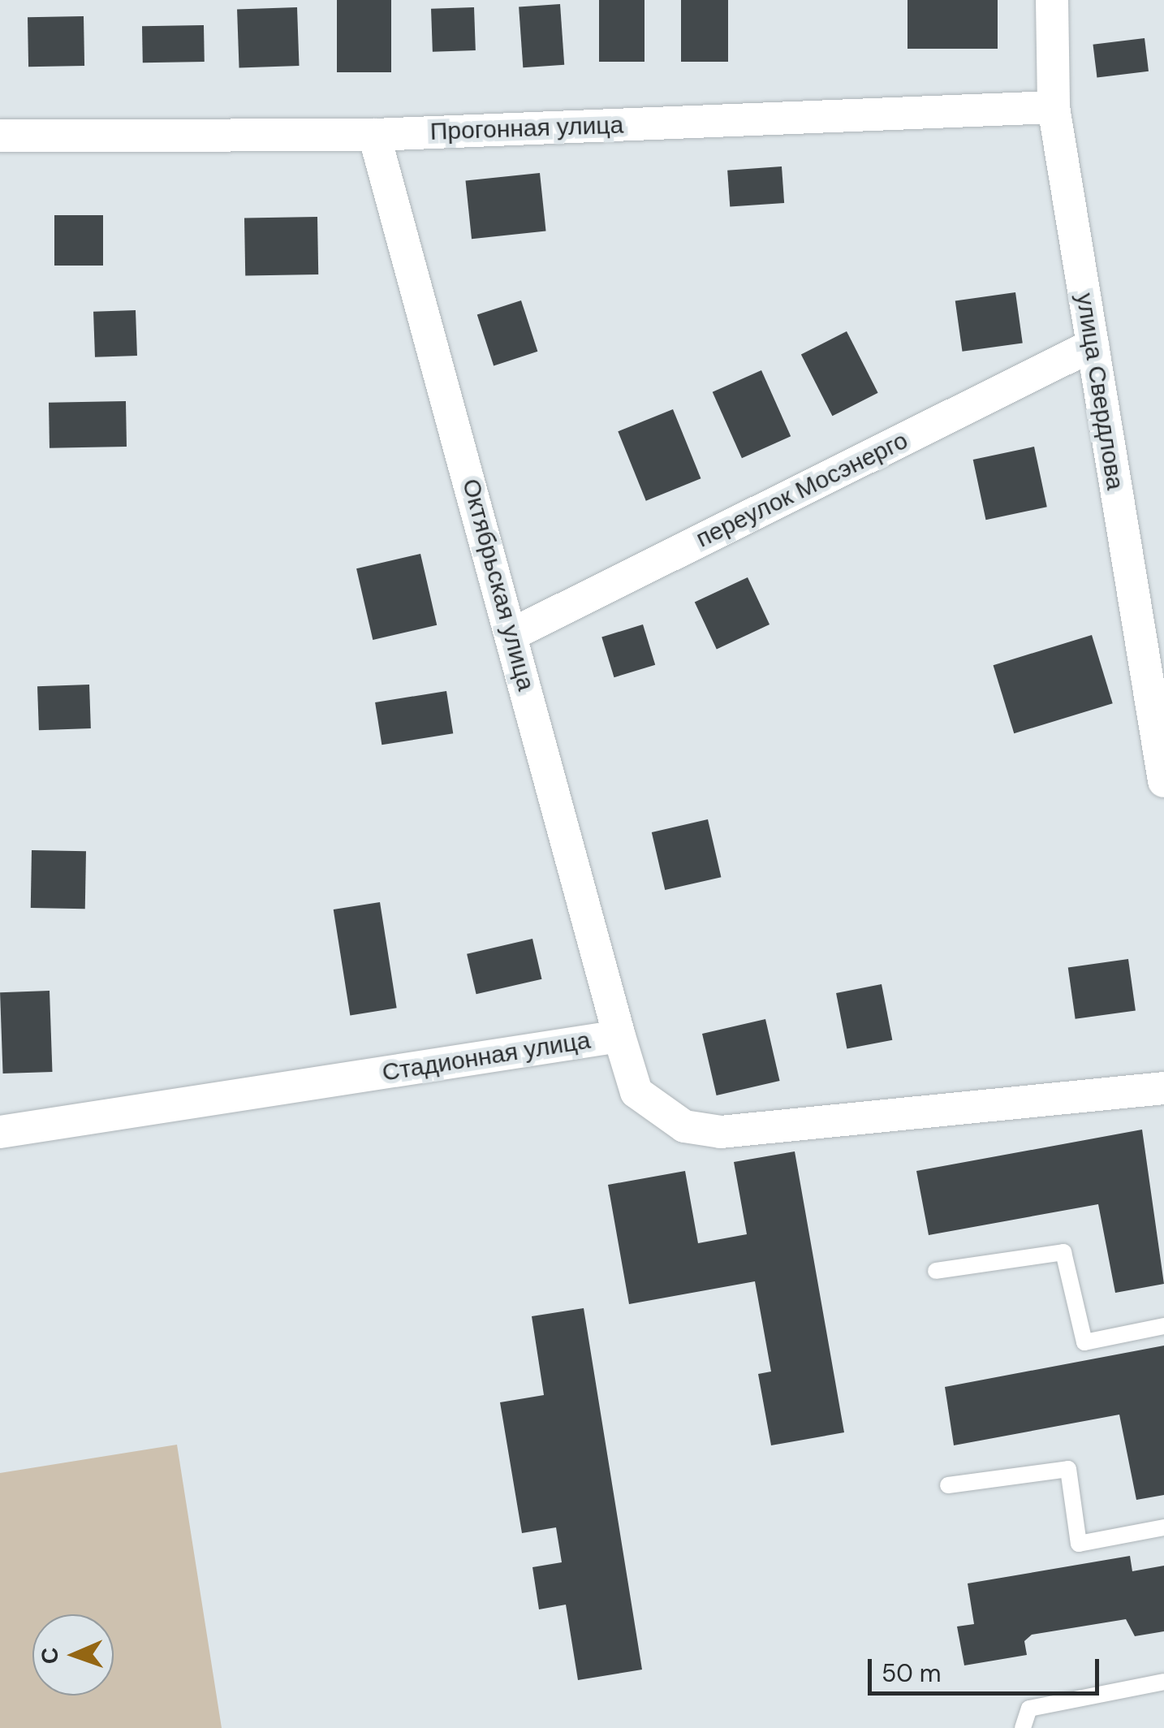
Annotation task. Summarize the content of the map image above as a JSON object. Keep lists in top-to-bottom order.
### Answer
{
  "streets": {
    "street": [
      "Прогонная улица",
      "улица Свердлова",
      "переулок Мосэнерго",
      "Октябрьская улица",
      "Стадионная улица"
    ]
  },
  "crossings": [
    ["Прогонная улица", "улица Свердлова"],
    ["Прогонная улица", "Октябрьская улица"],
    ["улица Свердлова", "переулок Мосэнерго"],
    ["переулок Мосэнерго", "Октябрьская улица"],
    ["Октябрьская улица", "Стадионная улица"]
  ],
  "scale_bar": "50 m",
  "north": "left"
}
